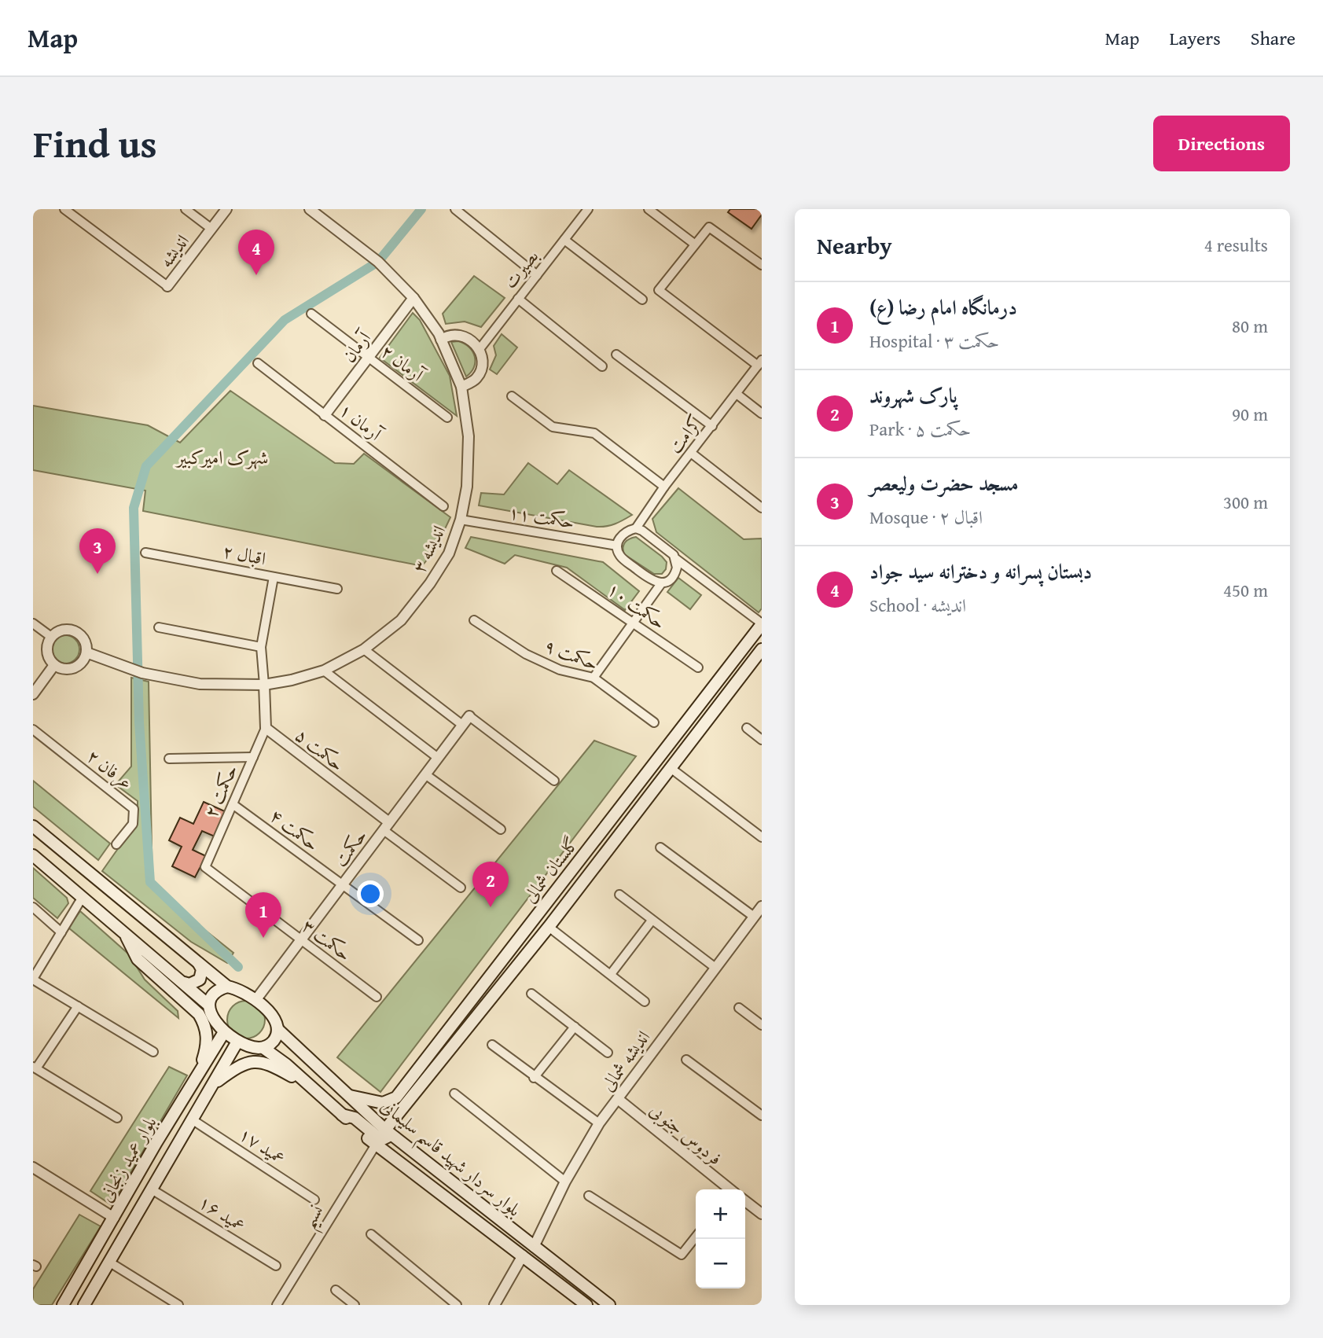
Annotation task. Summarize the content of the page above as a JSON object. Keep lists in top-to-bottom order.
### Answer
{
  "streets": {
    "main road": ["گلستان شمالی", "بلوار سردار شهید قاسم سلیمانی", "بلوار عمید زنجانی"],
    "street": [
      "اندیشه",
      "بصیرت",
      "آرمان",
      "آرمان ۲",
      "آرمان ۱",
      "کرامت",
      "حکمت ۱۱",
      "اندیشه ۳",
      "اقبال ۲",
      "حکمت ۱۰",
      "حکمت ۹",
      "حکمت ۵",
      "عرفان ۲",
      "حکمت ۲",
      "حکمت ۴",
      "حکمت",
      "حکمت ۳",
      "اندیشه شمالی",
      "فردوس جنوبی",
      "عمید ۱۷",
      "عمید ۱۶",
      "نسیم"
    ]
  },
  "crossings": [
    ["آرمان", "آرمان ۲"],
    ["آرمان", "آرمان ۱"],
    ["آرمان", "اندیشه ۳"],
    ["حکمت ۱۱", "اندیشه ۳"],
    ["حکمت ۵", "حکمت ۲"],
    ["حکمت ۵", "حکمت"],
    ["حکمت ۲", "حکمت ۴"],
    ["حکمت ۲", "حکمت ۳"],
    ["حکمت ۴", "حکمت"],
    ["حکمت", "حکمت ۳"],
    ["حکمت", "بلوار سردار شهید قاسم سلیمانی"],
    ["حکمت", "بلوار عمید زنجانی"],
    ["گلستان شمالی", "بلوار سردار شهید قاسم سلیمانی"],
    ["اندیشه شمالی", "فردوس جنوبی"],
    ["اندیشه شمالی", "بلوار سردار شهید قاسم سلیمانی"],
    ["عمید ۱۷", "بلوار عمید زنجانی"],
    ["بلوار سردار شهید قاسم سلیمانی", "بلوار عمید زنجانی"],
    ["بلوار سردار شهید قاسم سلیمانی", "نسیم"],
    ["بلوار عمید زنجانی", "عمید ۱۶"]
  ],
  "districts": ["شهرک امیرکبیر"],
  "page": {
    "header": "Map",
    "nav": ["Map", "Layers", "Share"],
    "title": "Find us",
    "buttons": "Directions",
    "heading": ["Nearby", "4 results"],
    "pins": [
      "4",
      "3",
      "2",
      "1"
    ],
    "list": [
      {
        "mark": "1",
        "name": "درمانگاه امام رضا (ع)",
        "note": "Hospital · حکمت ۳",
        "value": "80 m"
      },
      {
        "mark": "2",
        "name": "پارک شهروند",
        "note": "Park · حکمت ۵",
        "value": "90 m"
      },
      {
        "mark": "3",
        "name": "مسجد حضرت ولیعصر",
        "note": "Mosque · اقبال ۲",
        "value": "300 m"
      },
      {
        "mark": "4",
        "name": "دبستان پسرانه و دخترانه سید جواد",
        "note": "School · اندیشه",
        "value": "450 m"
      }
    ],
    "map_buttons": ["+", "−"]
  }
}
